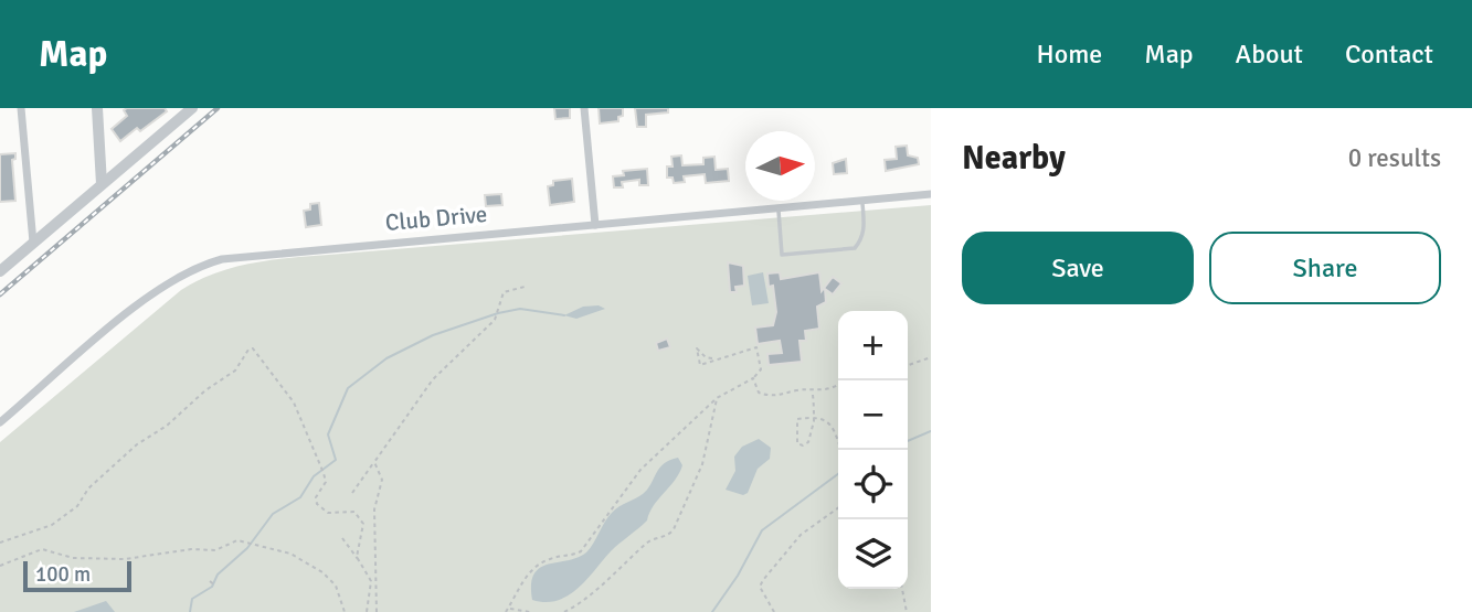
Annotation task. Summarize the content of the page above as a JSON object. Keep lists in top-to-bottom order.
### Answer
{
  "streets": {
    "street": ["Club Drive"]
  },
  "scale_bar": "100 m",
  "north": "right",
  "page": {
    "header": "Map",
    "nav": [
      "Home",
      "Map",
      "About",
      "Contact"
    ],
    "heading": ["Nearby", "0 results"],
    "buttons": ["Save", "Share"],
    "map_buttons": ["+", "−"],
    "scale": "100 m"
  }
}
